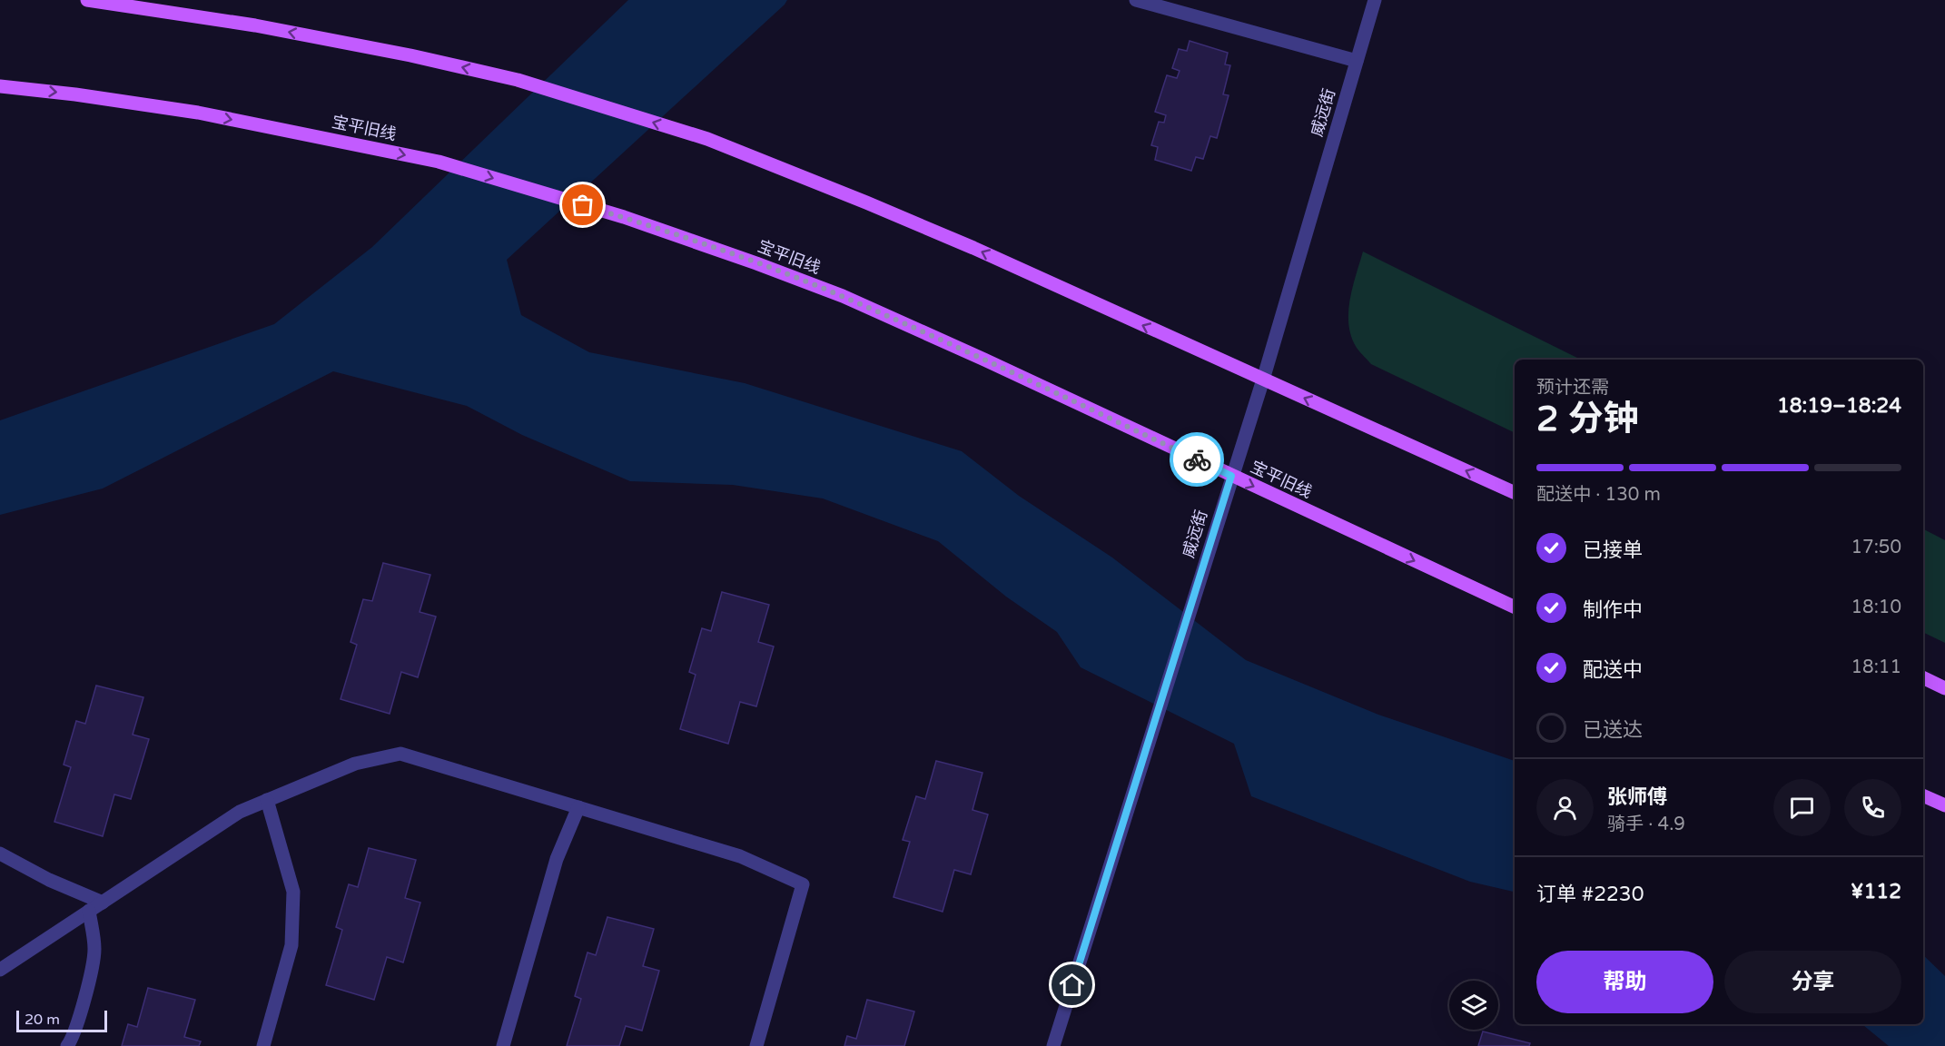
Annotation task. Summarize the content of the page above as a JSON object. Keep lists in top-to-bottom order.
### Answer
{
  "streets": {
    "main road": ["宝平旧线"],
    "street": ["威远街"]
  },
  "crossings": [
    ["威远街", "宝平旧线"]
  ],
  "scale_bar": "20 m",
  "page": {
    "heading": ["2 分钟", "预计还需", "18:19–18:24"],
    "panel": [
      "张师傅",
      "骑手 · 4.9",
      "订单 #2230",
      "¥112"
    ],
    "bar": "配送中 · 130 m",
    "list": [
      ["已接单", "17:50"],
      ["制作中", "18:10"],
      ["配送中", "18:11"],
      "已送达"
    ],
    "buttons": ["帮助", "分享"],
    "scale": "20 m"
  }
}
